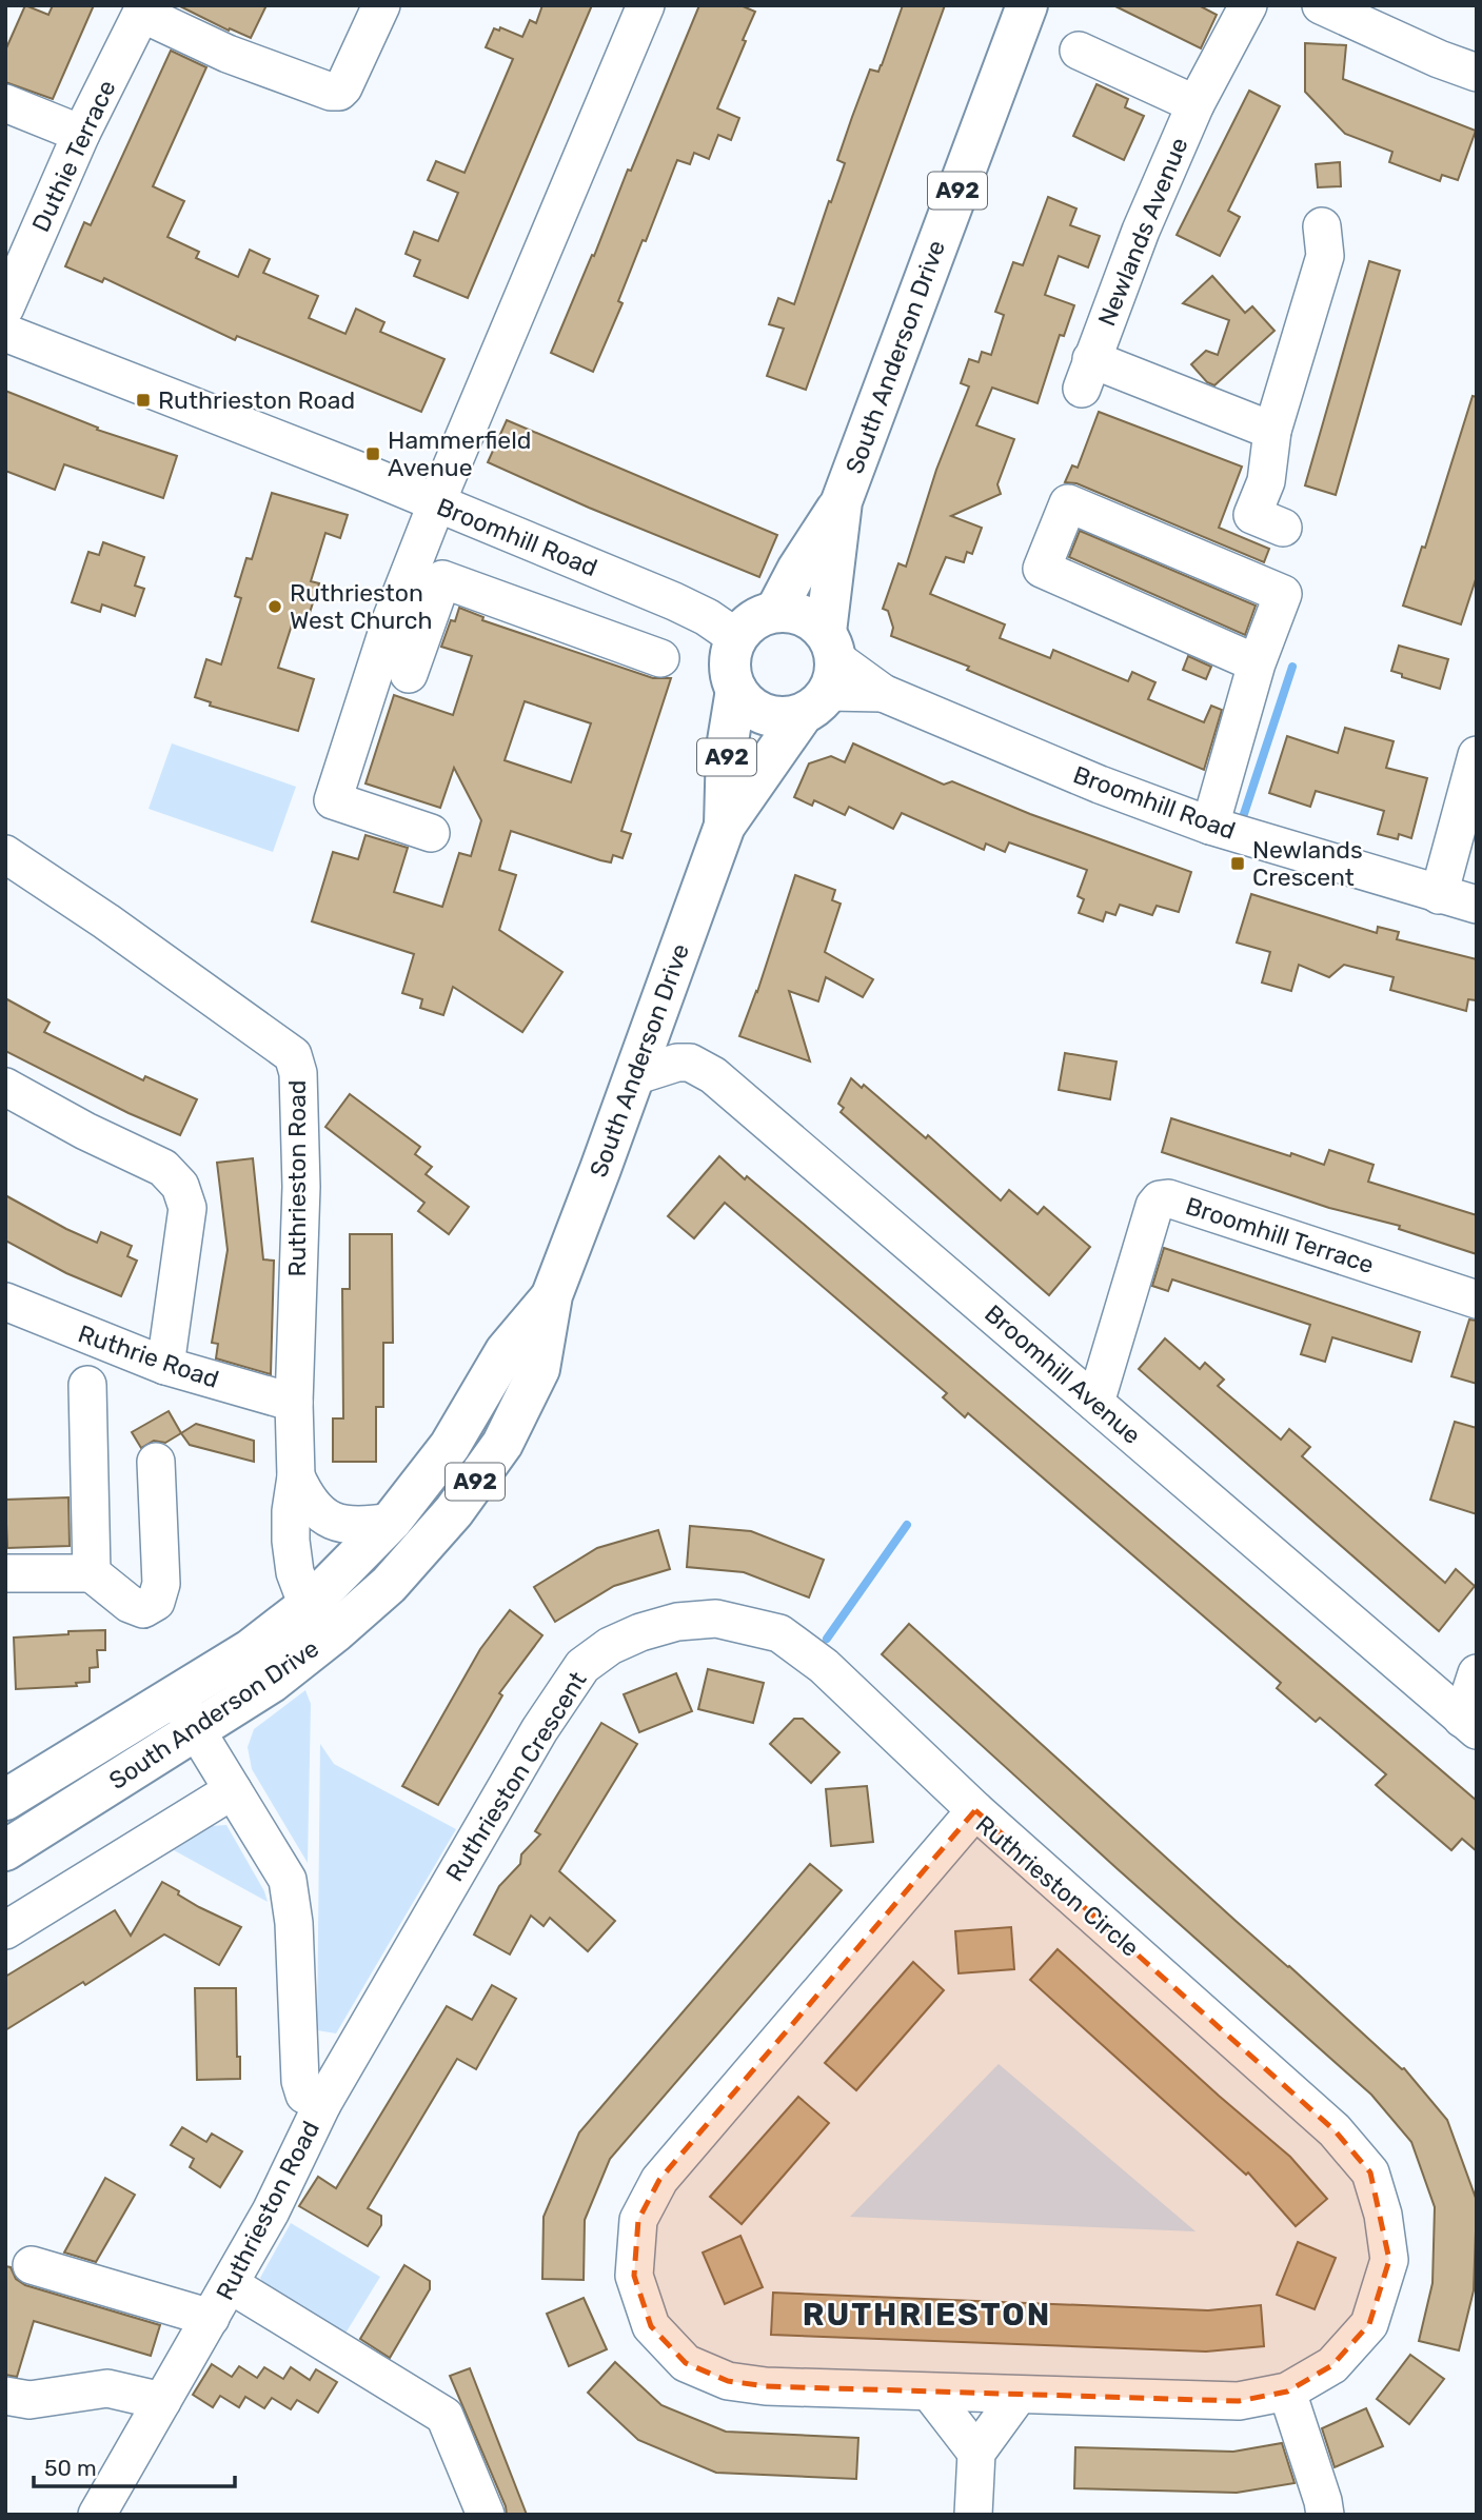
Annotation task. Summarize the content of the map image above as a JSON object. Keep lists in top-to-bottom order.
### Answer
{
  "streets": {
    "main road": ["A92", "South Anderson Drive"],
    "street": [
      "Duthie Terrace",
      "Newlands Avenue",
      "Broomhill Road",
      "Ruthrieston Road",
      "Broomhill Terrace",
      "Ruthrie Road",
      "Broomhill Avenue",
      "Ruthrieston Crescent",
      "Ruthrieston Circle"
    ]
  },
  "crossings": [
    ["A92", "South Anderson Drive"],
    ["A92", "Broomhill Road"],
    ["South Anderson Drive", "Ruthrieston Road"],
    ["South Anderson Drive", "Broomhill Avenue"],
    ["Ruthrieston Road", "Ruthrie Road"],
    ["Ruthrieston Road", "Ruthrieston Crescent"],
    ["Broomhill Terrace", "Broomhill Avenue"],
    ["Ruthrieston Crescent", "Ruthrieston Circle"]
  ],
  "districts": ["RUTHRIESTON"],
  "places": {
    "transit": ["Ruthrieston Road", "Hammerfield Avenue", "Newlands Crescent"],
    "other": ["Ruthrieston West Church"]
  },
  "scale_bar": "50 m"
}
